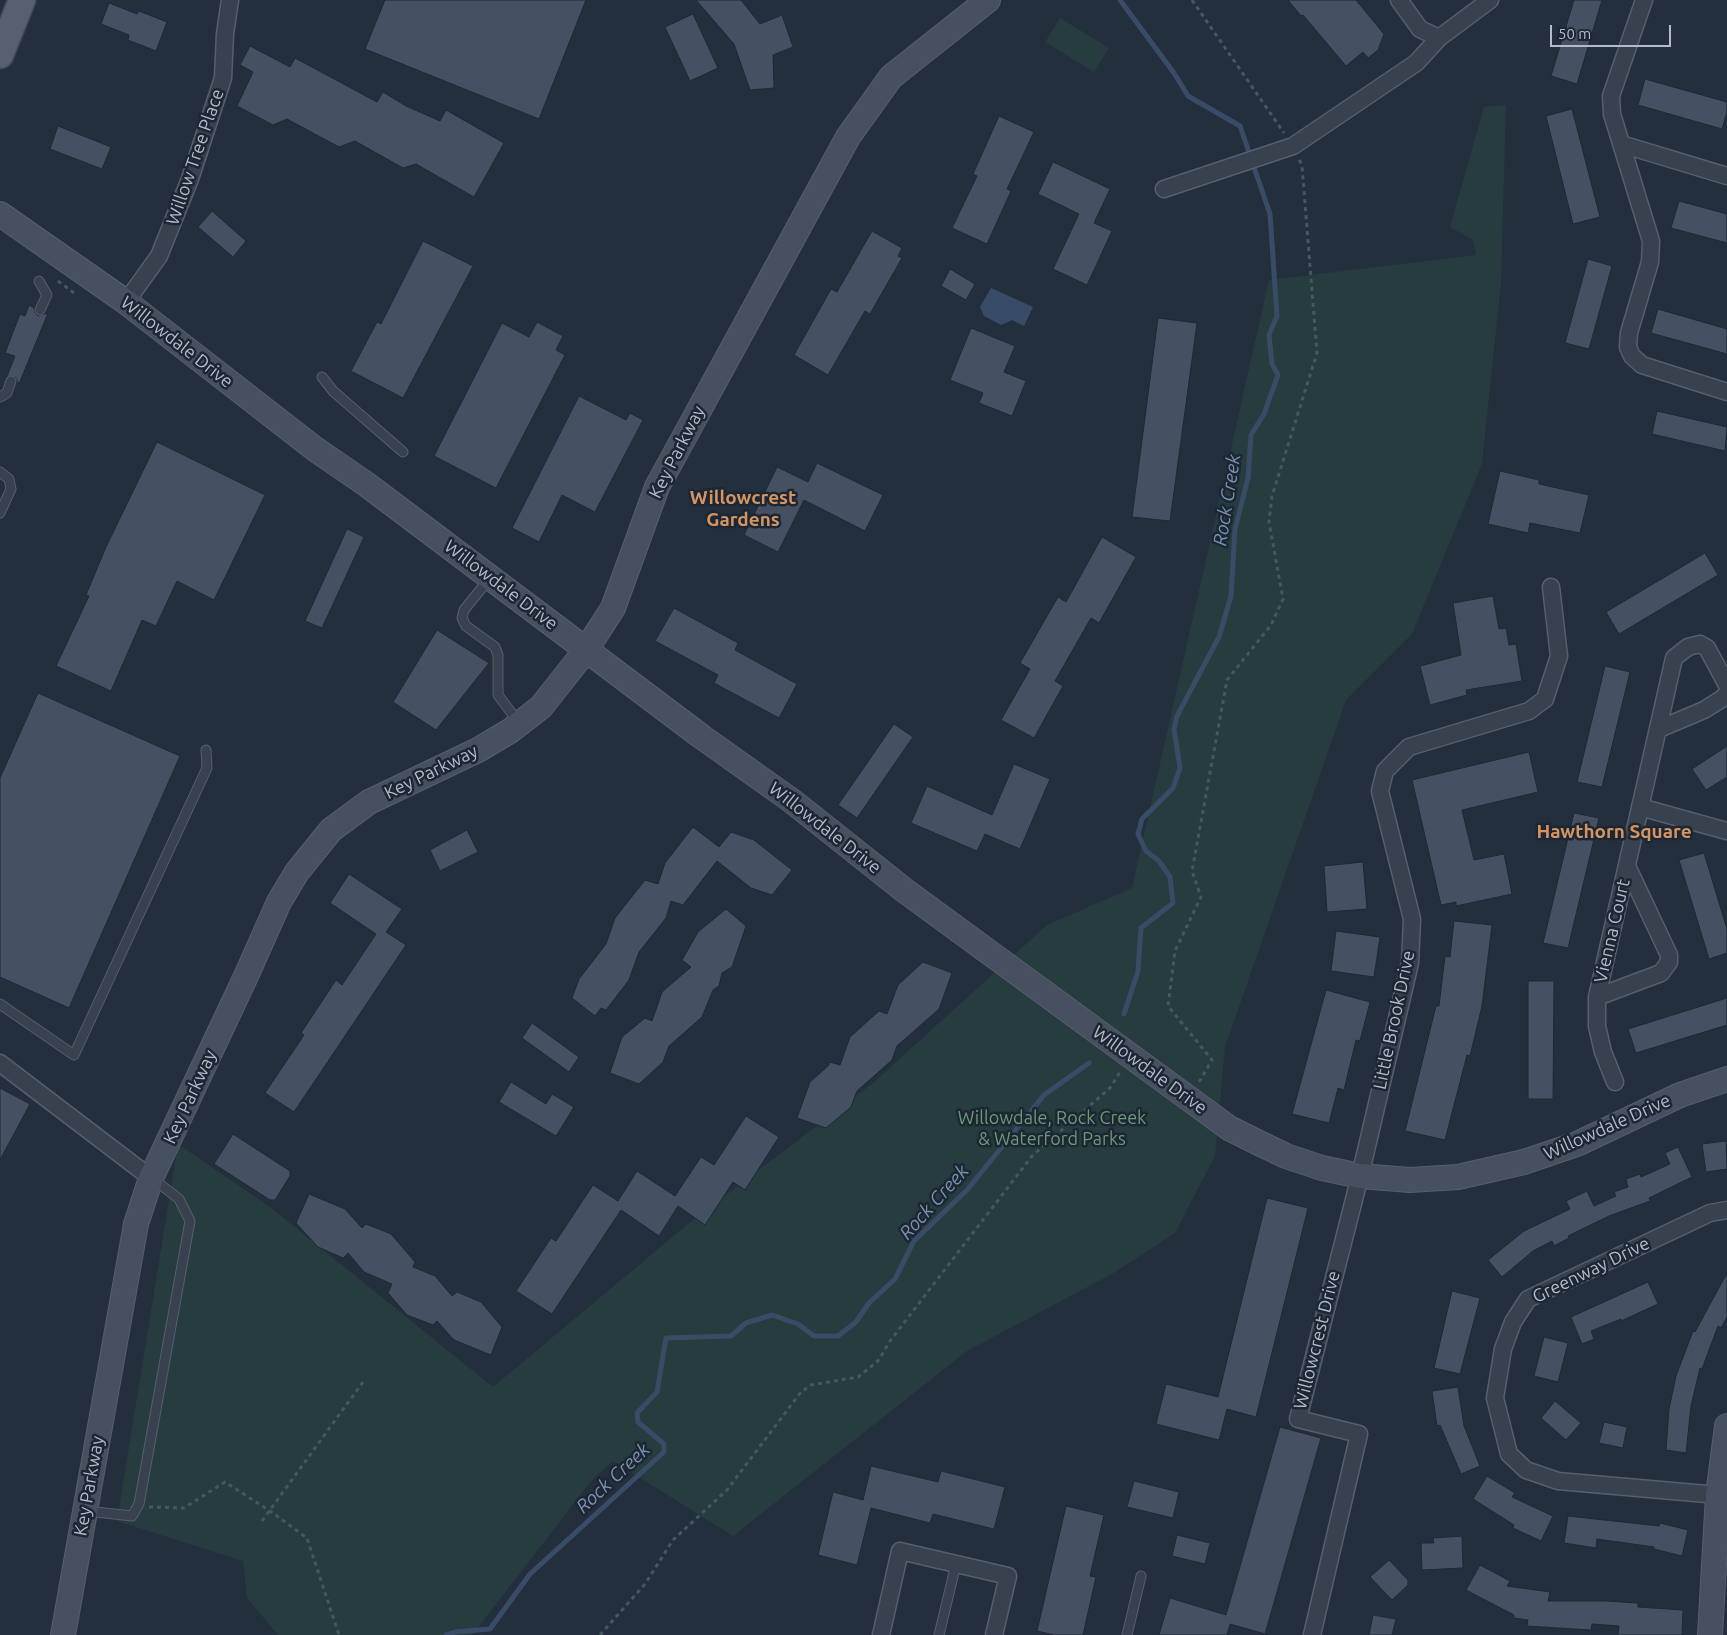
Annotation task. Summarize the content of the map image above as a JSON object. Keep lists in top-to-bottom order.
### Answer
{
  "streets": {
    "street": [
      "Willow Tree Place",
      "Willowdale Drive",
      "Key Parkway",
      "Vienna Court",
      "Little Brook Drive",
      "Greenway Drive",
      "Willowcrest Drive"
    ]
  },
  "crossings": [
    ["Willow Tree Place", "Willowdale Drive"],
    ["Willowdale Drive", "Key Parkway"],
    ["Willowdale Drive", "Little Brook Drive"],
    ["Willowdale Drive", "Willowcrest Drive"],
    ["Little Brook Drive", "Willowcrest Drive"]
  ],
  "districts": ["Willowcrest Gardens", "Hawthorn Square"],
  "water": ["Rock Creek"],
  "parks": ["Willowdale, Rock Creek & Waterford Parks"],
  "scale_bar": "50 m"
}
